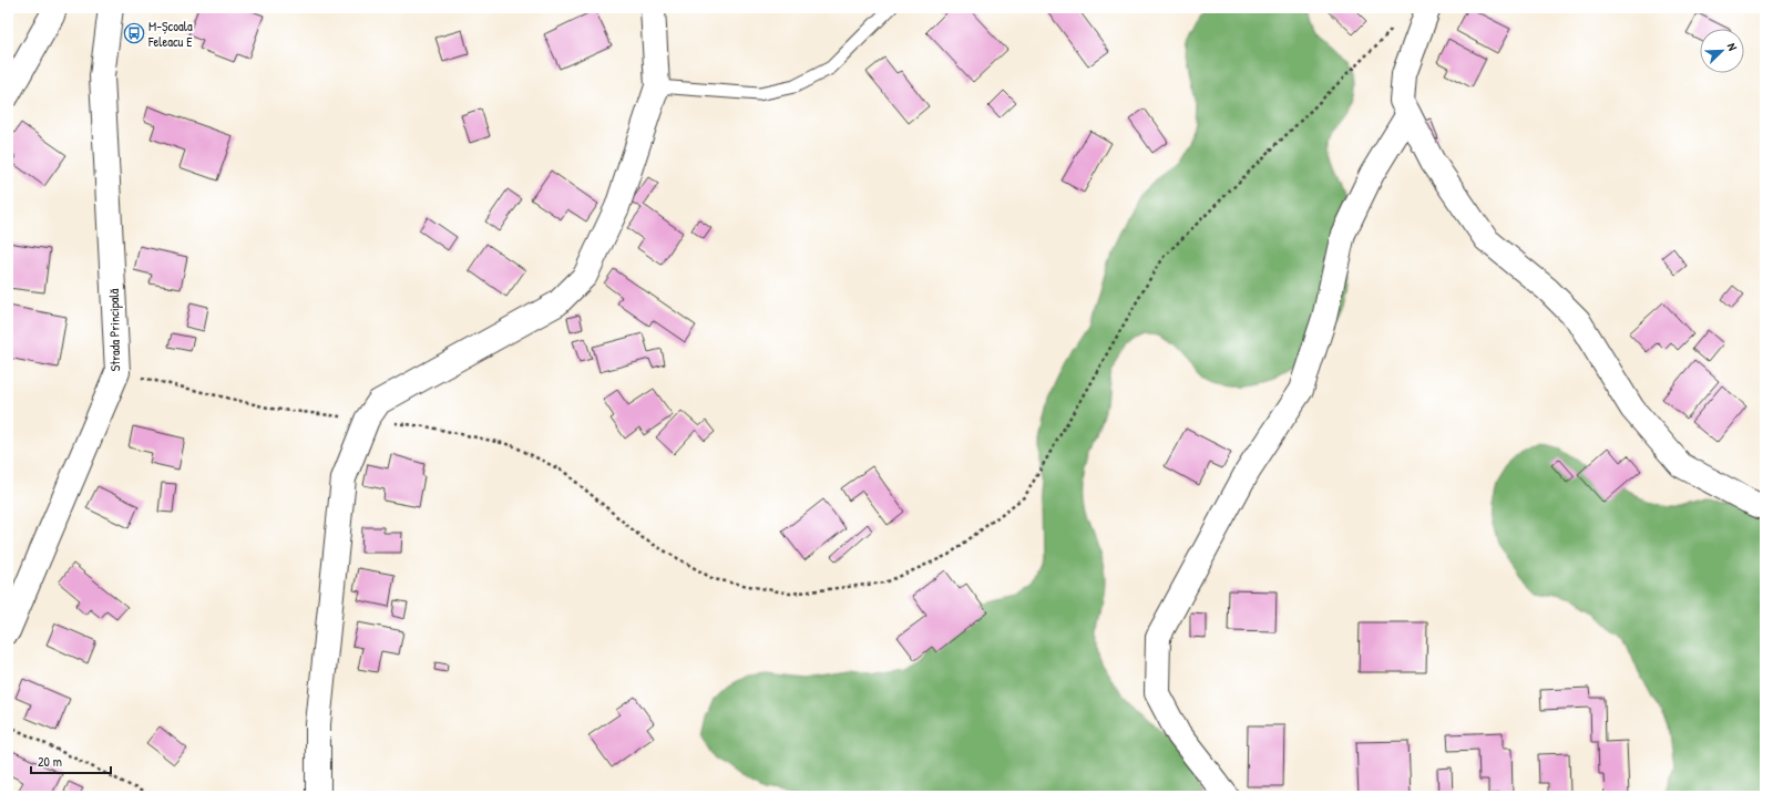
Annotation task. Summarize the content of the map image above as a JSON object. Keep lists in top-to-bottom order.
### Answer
{
  "streets": {
    "street": ["Strada Principală"]
  },
  "places": {
    "bus stop": ["M-Școala Feleacu E"]
  },
  "scale_bar": "20 m",
  "north": "top right"
}
